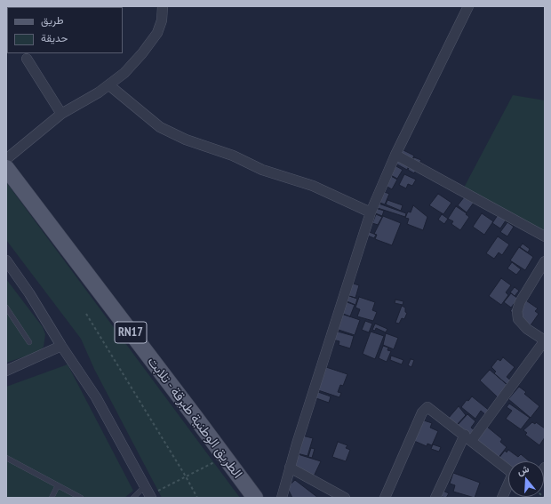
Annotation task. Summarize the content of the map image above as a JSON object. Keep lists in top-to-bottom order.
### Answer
{
  "streets": {
    "main road": ["RN17", "الطريق الوطنية طبرقة - تلابت"]
  },
  "legend": ["طريق", "حديقة"],
  "north": "top"
}
